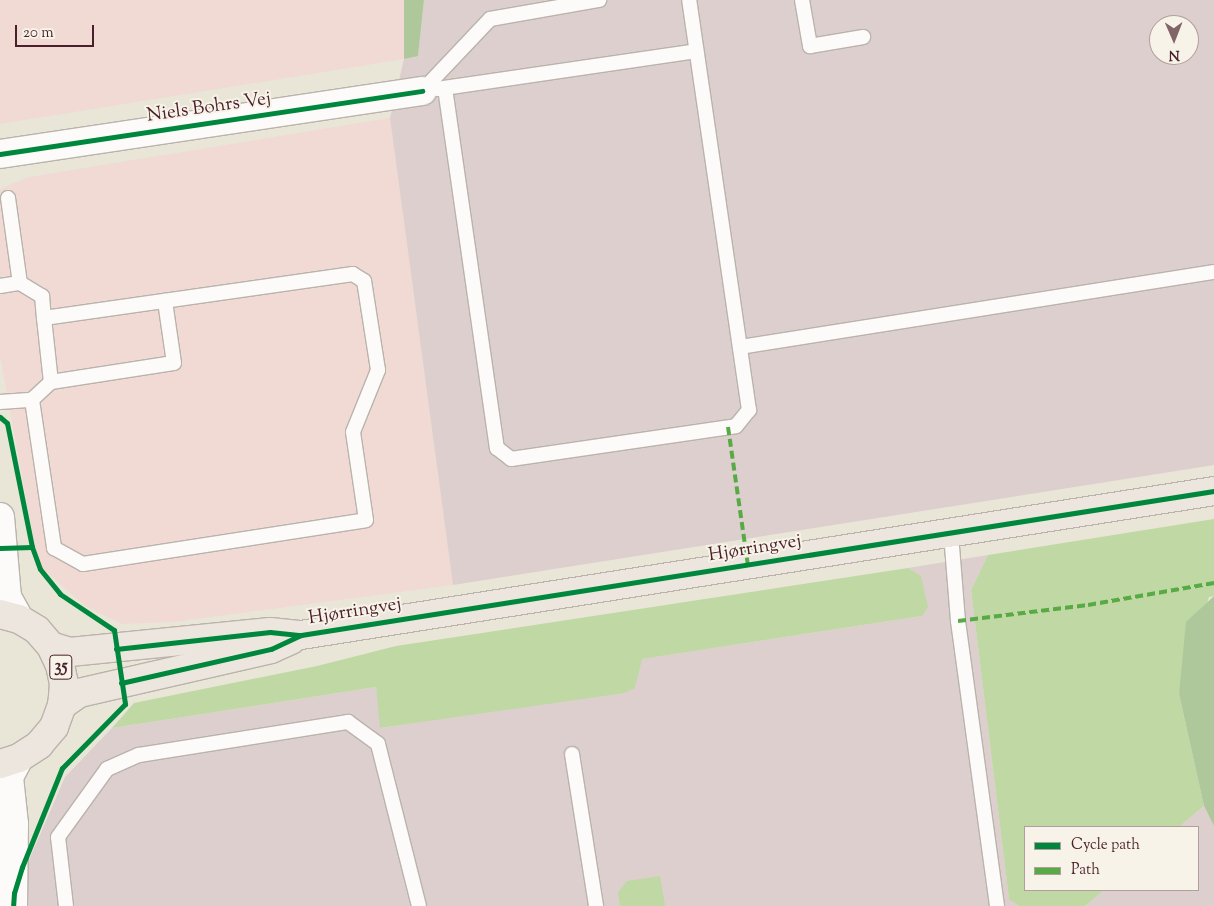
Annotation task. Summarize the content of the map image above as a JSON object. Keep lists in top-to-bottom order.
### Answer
{
  "streets": {
    "main road": ["Hjørringvej", "35"],
    "street": ["Niels Bohrs Vej"]
  },
  "crossings": [
    ["Hjørringvej", "35"]
  ],
  "legend": ["Cycle path", "Path"],
  "scale_bar": "20 m",
  "north": "bottom"
}
